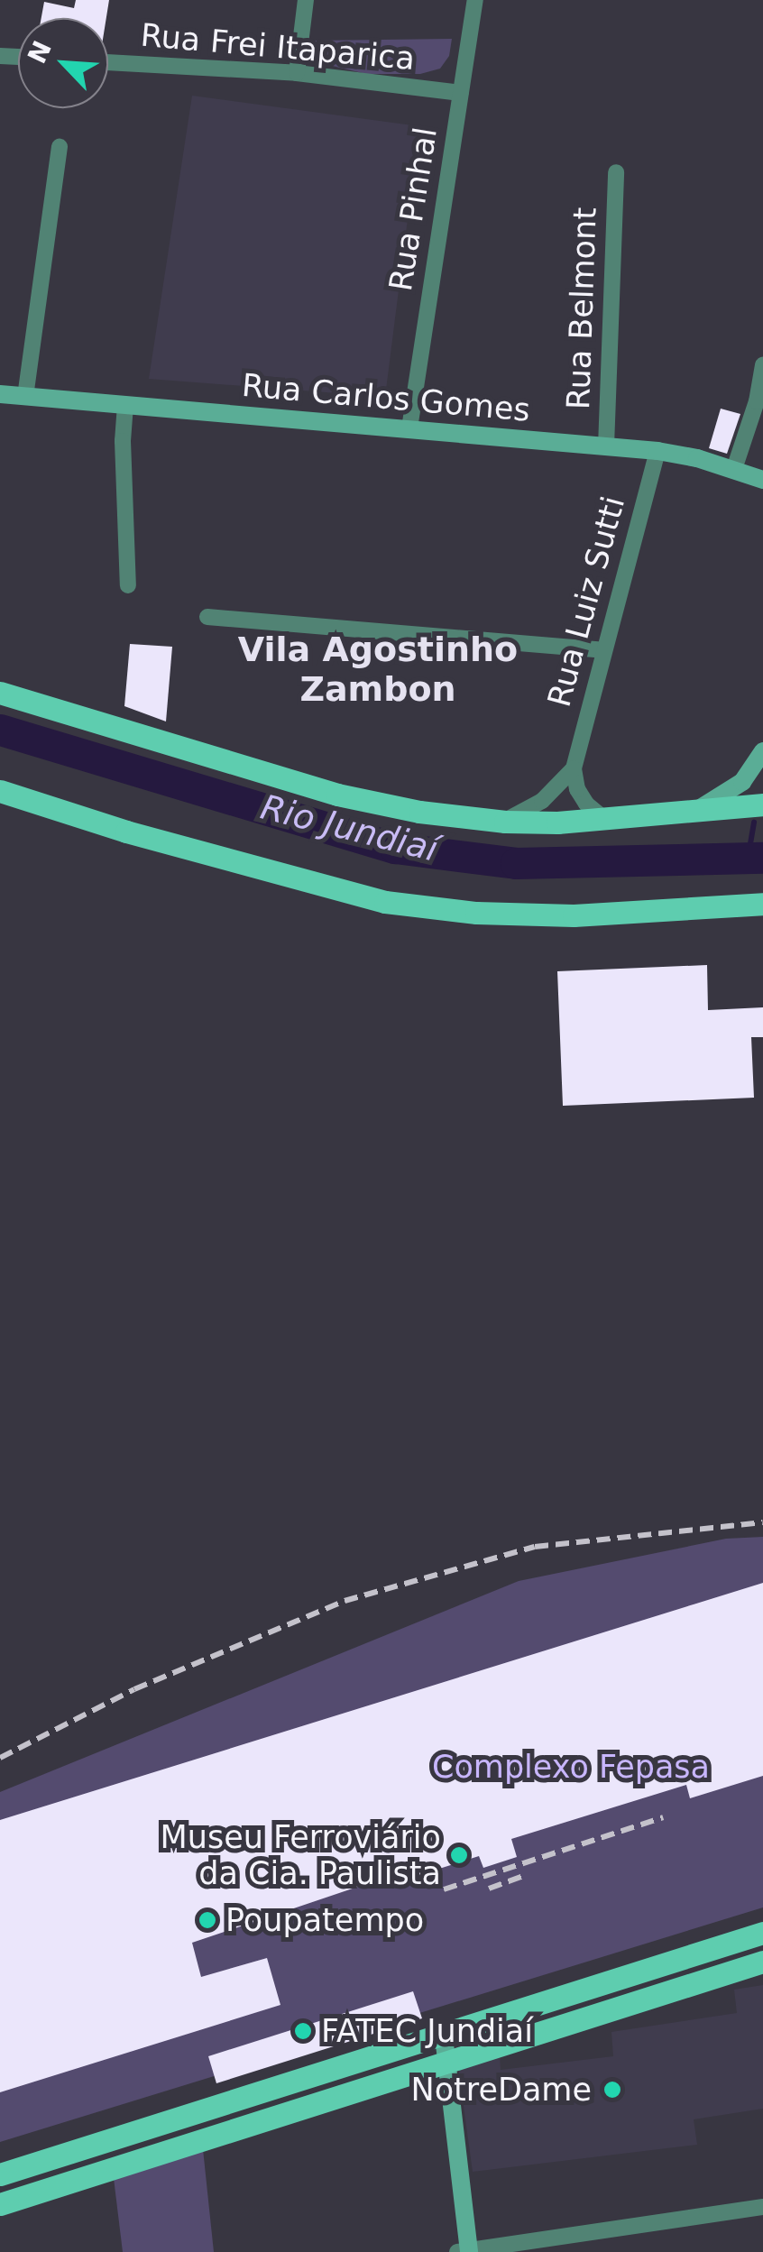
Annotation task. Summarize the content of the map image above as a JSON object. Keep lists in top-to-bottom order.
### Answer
{
  "streets": {
    "main road": ["Rua Carlos Gomes"],
    "street": [
      "Rua Frei Itaparica",
      "Rua Pinhal",
      "Rua Belmont",
      "Rua Luiz Sutti"
    ]
  },
  "crossings": [
    ["Rua Frei Itaparica", "Rua Pinhal"],
    ["Rua Pinhal", "Rua Carlos Gomes"],
    ["Rua Belmont", "Rua Carlos Gomes"],
    ["Rua Carlos Gomes", "Rua Luiz Sutti"]
  ],
  "districts": ["Vila Agostinho Zambon"],
  "water": ["Rio Jundiaí"],
  "parks": ["Complexo Fepasa"],
  "places": [
    "Museu Ferroviário da Cia. Paulista",
    "Poupatempo",
    "FATEC Jundiaí",
    "NotreDame"
  ],
  "north": "top left"
}
